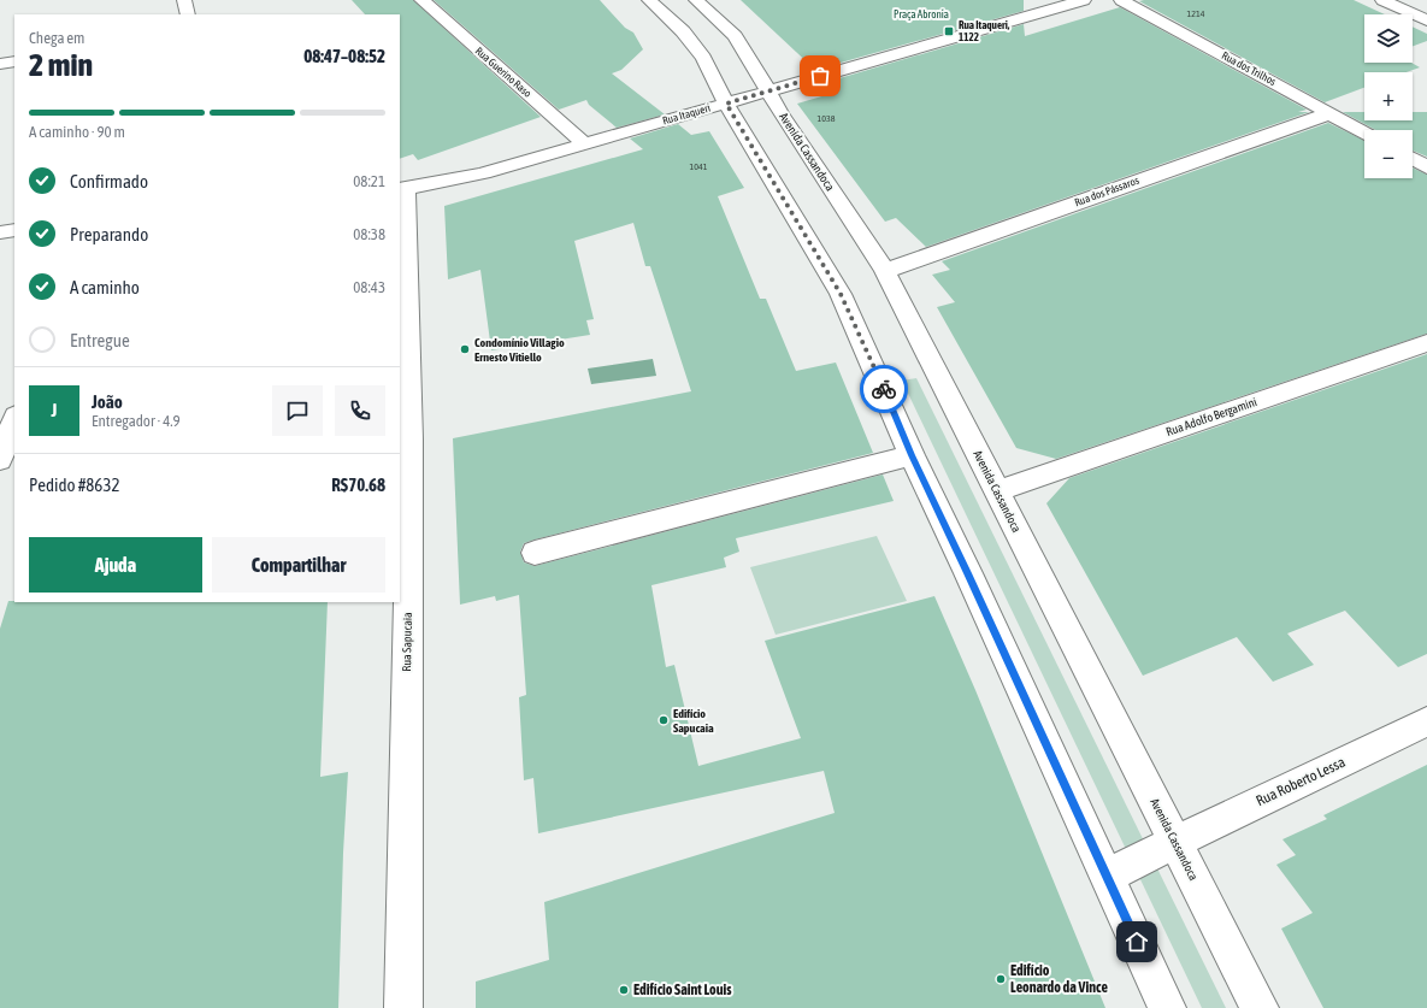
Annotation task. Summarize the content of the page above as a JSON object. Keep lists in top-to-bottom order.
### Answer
{
  "streets": {
    "street": [
      "Rua dos Trilhos",
      "Rua Guerino Raso",
      "Rua Itaqueri",
      "Avenida Cassandoca",
      "Rua dos Pássaros",
      "Rua Adolfo Bergamini",
      "Rua Sapucaia",
      "Rua Roberto Lessa"
    ]
  },
  "crossings": [
    ["Rua dos Trilhos", "Rua dos Pássaros"],
    ["Rua Guerino Raso", "Rua Itaqueri"],
    ["Rua Itaqueri", "Avenida Cassandoca"],
    ["Rua Itaqueri", "Rua Sapucaia"],
    ["Avenida Cassandoca", "Rua dos Pássaros"],
    ["Avenida Cassandoca", "Rua Adolfo Bergamini"],
    ["Avenida Cassandoca", "Rua Roberto Lessa"]
  ],
  "parks": ["Praça Abronia"],
  "places": {
    "transit": ["Rua Itaqueri, 1122"],
    "other": [
      "Condomínio Villagio Ernesto Vitiello",
      "Edifício Sapucaia",
      "Edifício Leonardo da Vince",
      "Edifício Saint Louis"
    ]
  },
  "house_numbers": ["1214", "1038", "1041"],
  "page": {
    "map_buttons": ["+", "−"],
    "heading": ["2 min", "Chega em", "08:47–08:52"],
    "panel": [
      "João",
      "Entregador · 4.9",
      "Pedido #8632",
      "R$70.68"
    ],
    "bar": "A caminho · 90 m",
    "list": [
      ["Confirmado", "08:21"],
      ["Preparando", "08:38"],
      ["A caminho", "08:43"],
      "Entregue"
    ],
    "round": "J",
    "buttons": ["Ajuda", "Compartilhar"]
  }
}
